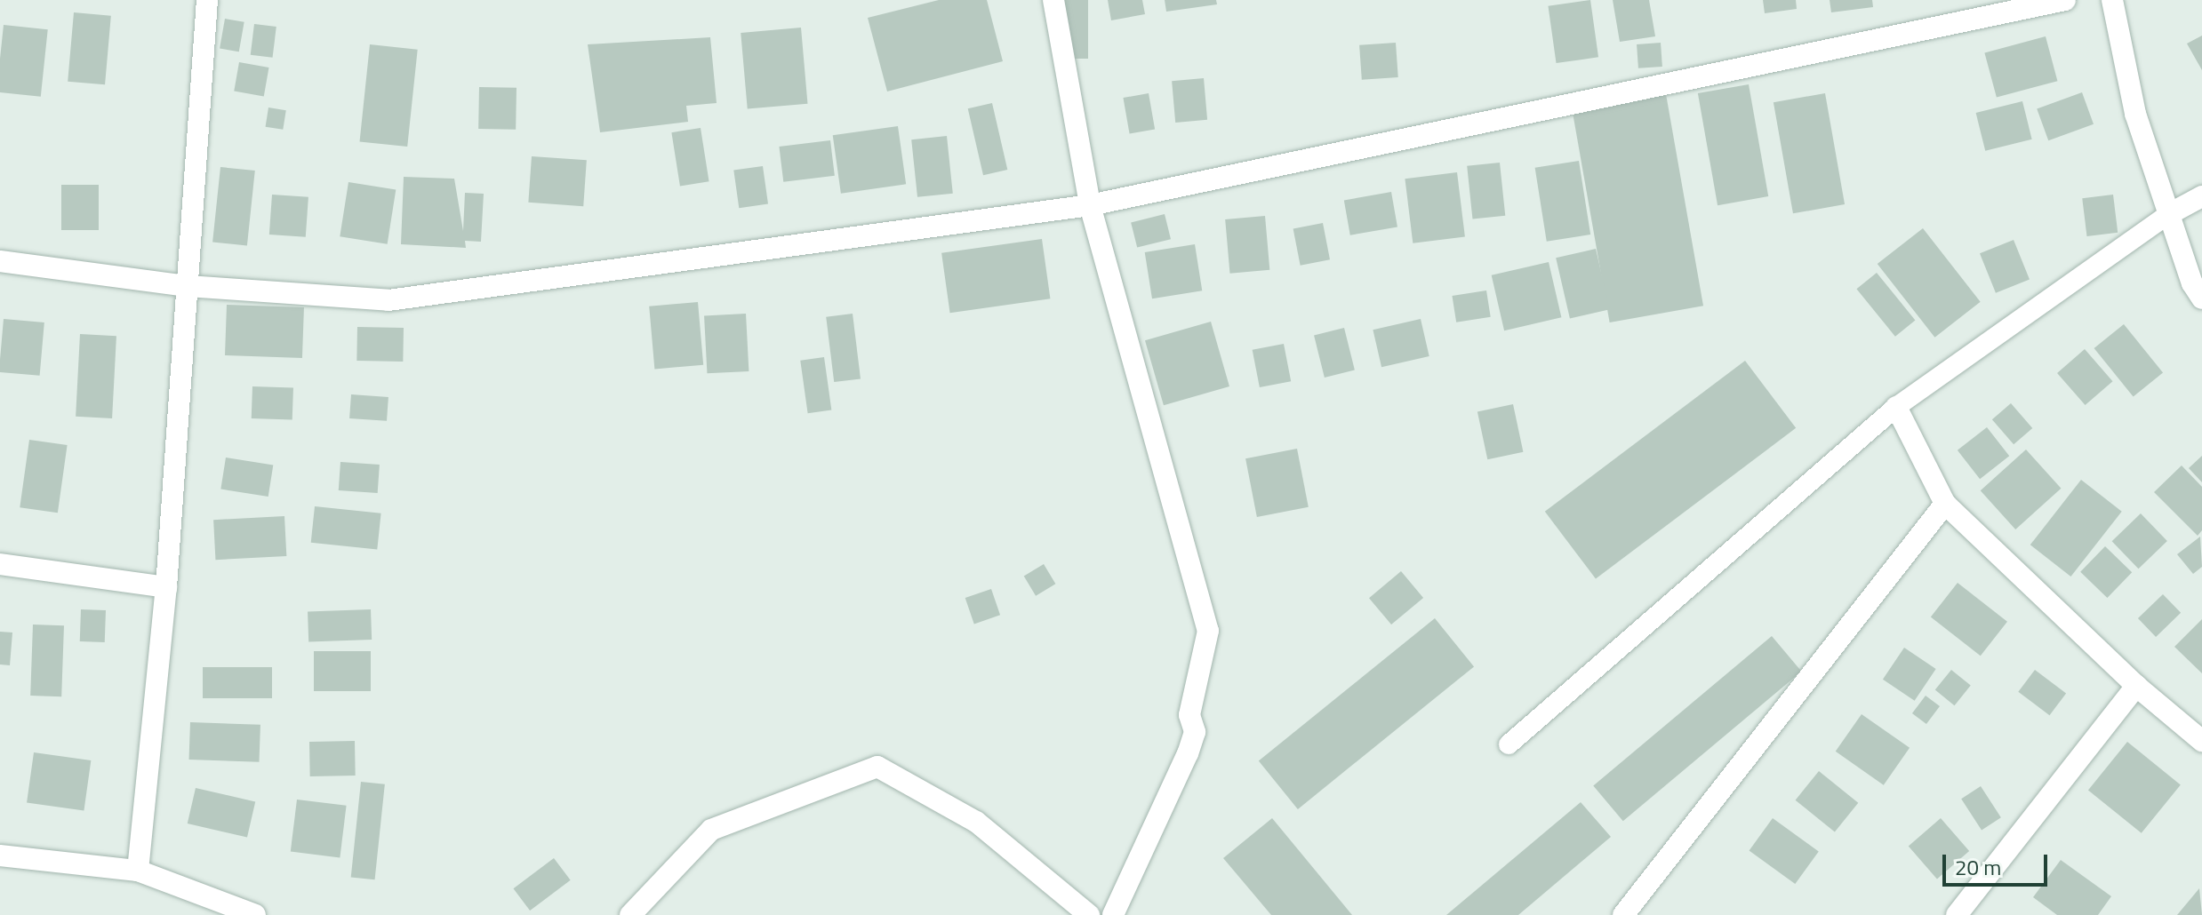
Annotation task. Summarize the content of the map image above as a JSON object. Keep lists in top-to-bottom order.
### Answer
{
  "scale_bar": "20 m"
}
